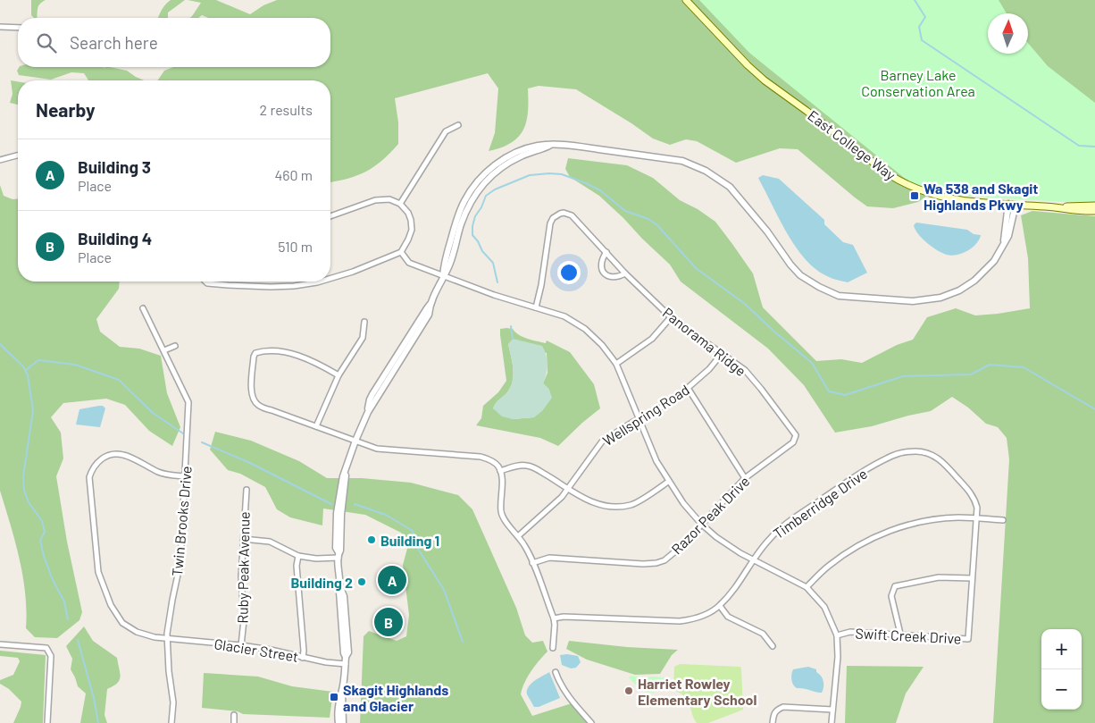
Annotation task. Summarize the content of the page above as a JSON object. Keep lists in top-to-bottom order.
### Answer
{
  "streets": {
    "main road": ["East College Way"],
    "street": [
      "Panorama Ridge",
      "Wellspring Road",
      "Timberridge Drive",
      "Razor Peak Drive",
      "Twin Brooks Drive",
      "Ruby Peak Avenue",
      "Swift Creek Drive",
      "Glacier Street"
    ]
  },
  "crossings": [
    ["Panorama Ridge", "Wellspring Road"],
    ["Panorama Ridge", "Razor Peak Drive"],
    ["Timberridge Drive", "Swift Creek Drive"],
    ["Twin Brooks Drive", "Glacier Street"],
    ["Ruby Peak Avenue", "Glacier Street"]
  ],
  "parks": ["Barney Lake Conservation Area"],
  "places": {
    "transit": ["Wa 538 and Skagit Highlands Pkwy", "Skagit Highlands and Glacier"],
    "other": ["Building 1", "Building 2", "Harriet Rowley Elementary School"]
  },
  "north": "top",
  "page": {
    "search": "Search here",
    "heading": ["Nearby", "2 results"],
    "list": [
      {
        "mark": "A",
        "name": "Building 3",
        "note": "Place",
        "value": "460 m"
      },
      {
        "mark": "B",
        "name": "Building 4",
        "note": "Place",
        "value": "510 m"
      }
    ],
    "pins": ["A", "B"],
    "map_buttons": ["+", "−"]
  }
}
